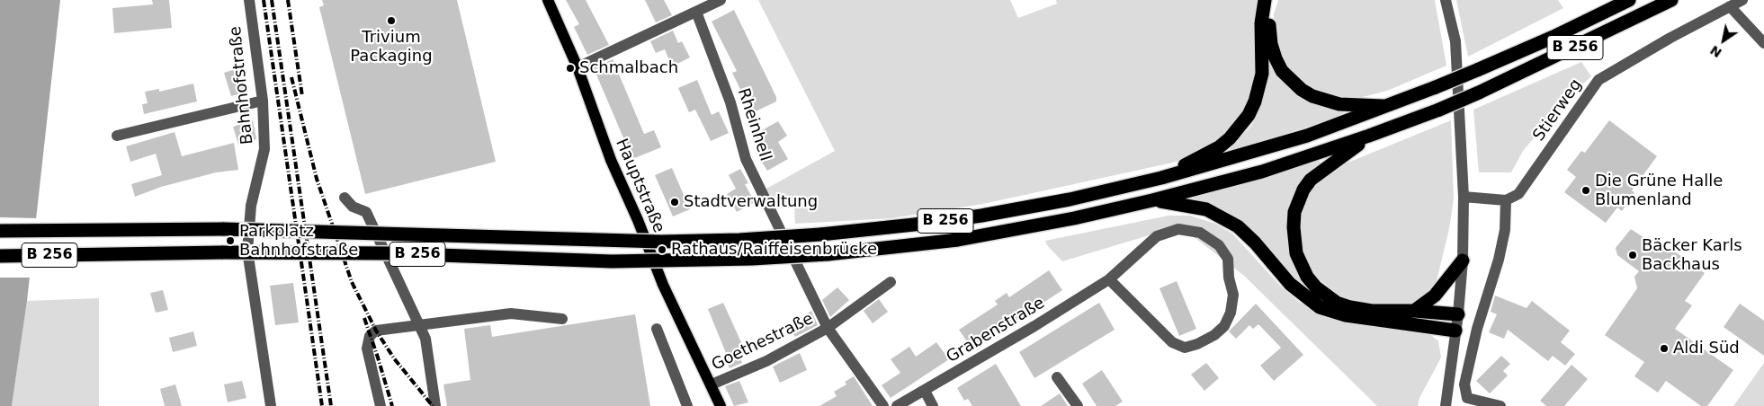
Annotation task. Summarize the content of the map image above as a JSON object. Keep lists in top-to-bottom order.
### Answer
{
  "streets": {
    "highway": ["B 256"],
    "main road": ["Hauptstraße"],
    "street": [
      "Bahnhofstraße",
      "Stierweg",
      "Rheinhell",
      "Grabenstraße",
      "Goethestraße"
    ]
  },
  "crossings": [
    ["Rheinhell", "Goethestraße"],
    ["Hauptstraße", "Goethestraße"]
  ],
  "places": [
    "Trivium Packaging",
    "Schmalbach",
    "Die Grüne Halle Blumenland",
    "Stadtverwaltung",
    "Parkplatz Bahnhofstraße",
    "Rathaus/Raiffeisenbrücke",
    "Bäcker Karls Backhaus",
    "Aldi Süd"
  ],
  "north": "bottom left"
}
